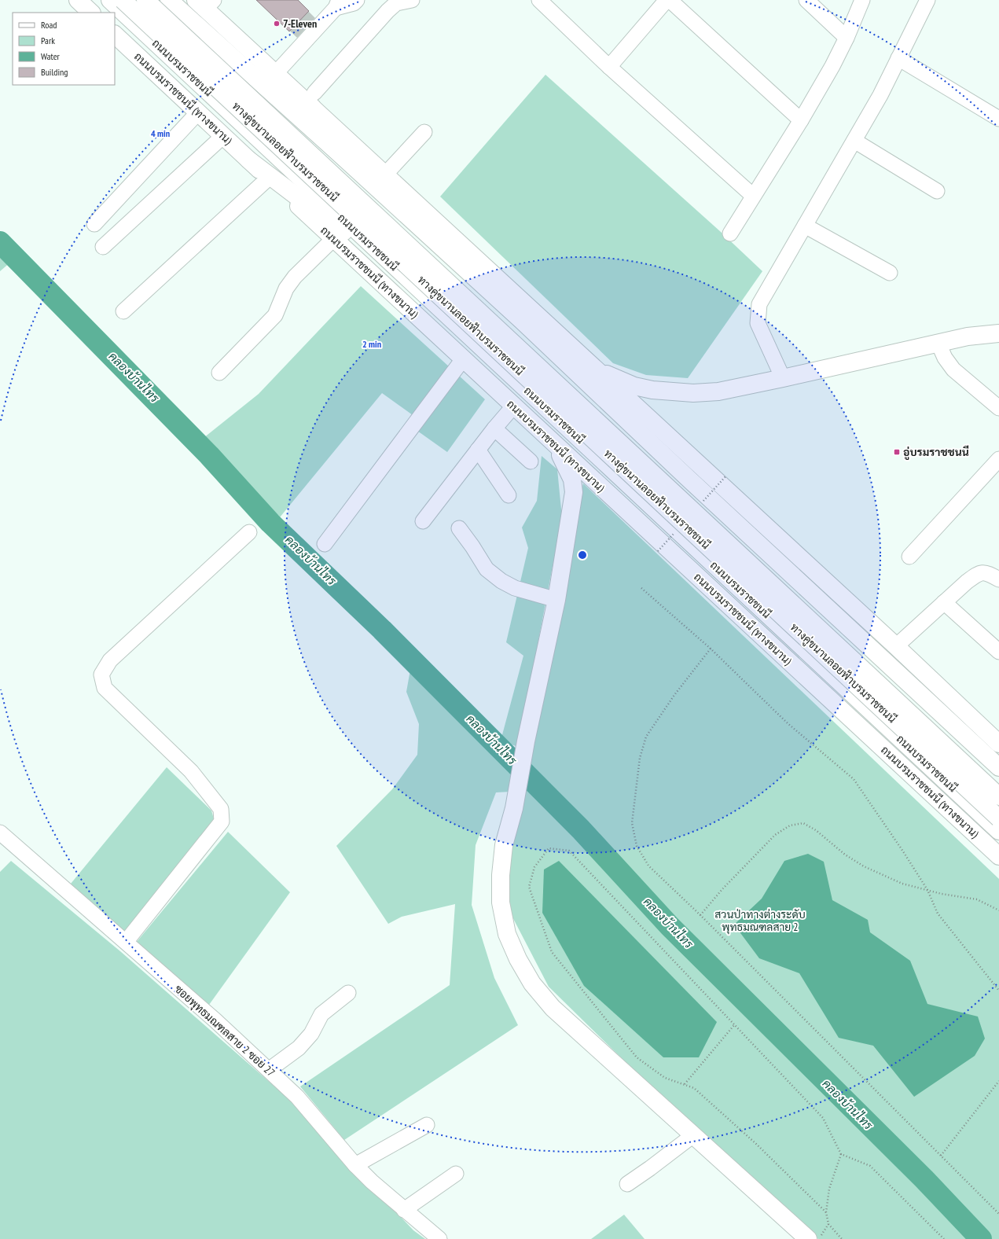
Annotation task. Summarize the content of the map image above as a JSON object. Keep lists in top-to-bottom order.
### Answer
{
  "streets": {
    "main road": ["ถนนบรมราชชนนี", "ถนนบรมราชชนนี (ทางขนาน)", "ทางคู่ขนานลอยฟ้าบรมราชชนนี"],
    "street": ["ซอยพุทธมณฑลสาย 2 ซอย 27"]
  },
  "water": ["คลองบ้านไทร"],
  "parks": ["สวนป่าทางต่างระดับ พุทธมณฑลสาย 2"],
  "places": {
    "other": ["7-Eleven"],
    "transit": ["อู่บรมราชชนนี"]
  },
  "legend": [
    "Road",
    "Park",
    "Water",
    "Building"
  ],
  "rings": ["4 min", "2 min"]
}
